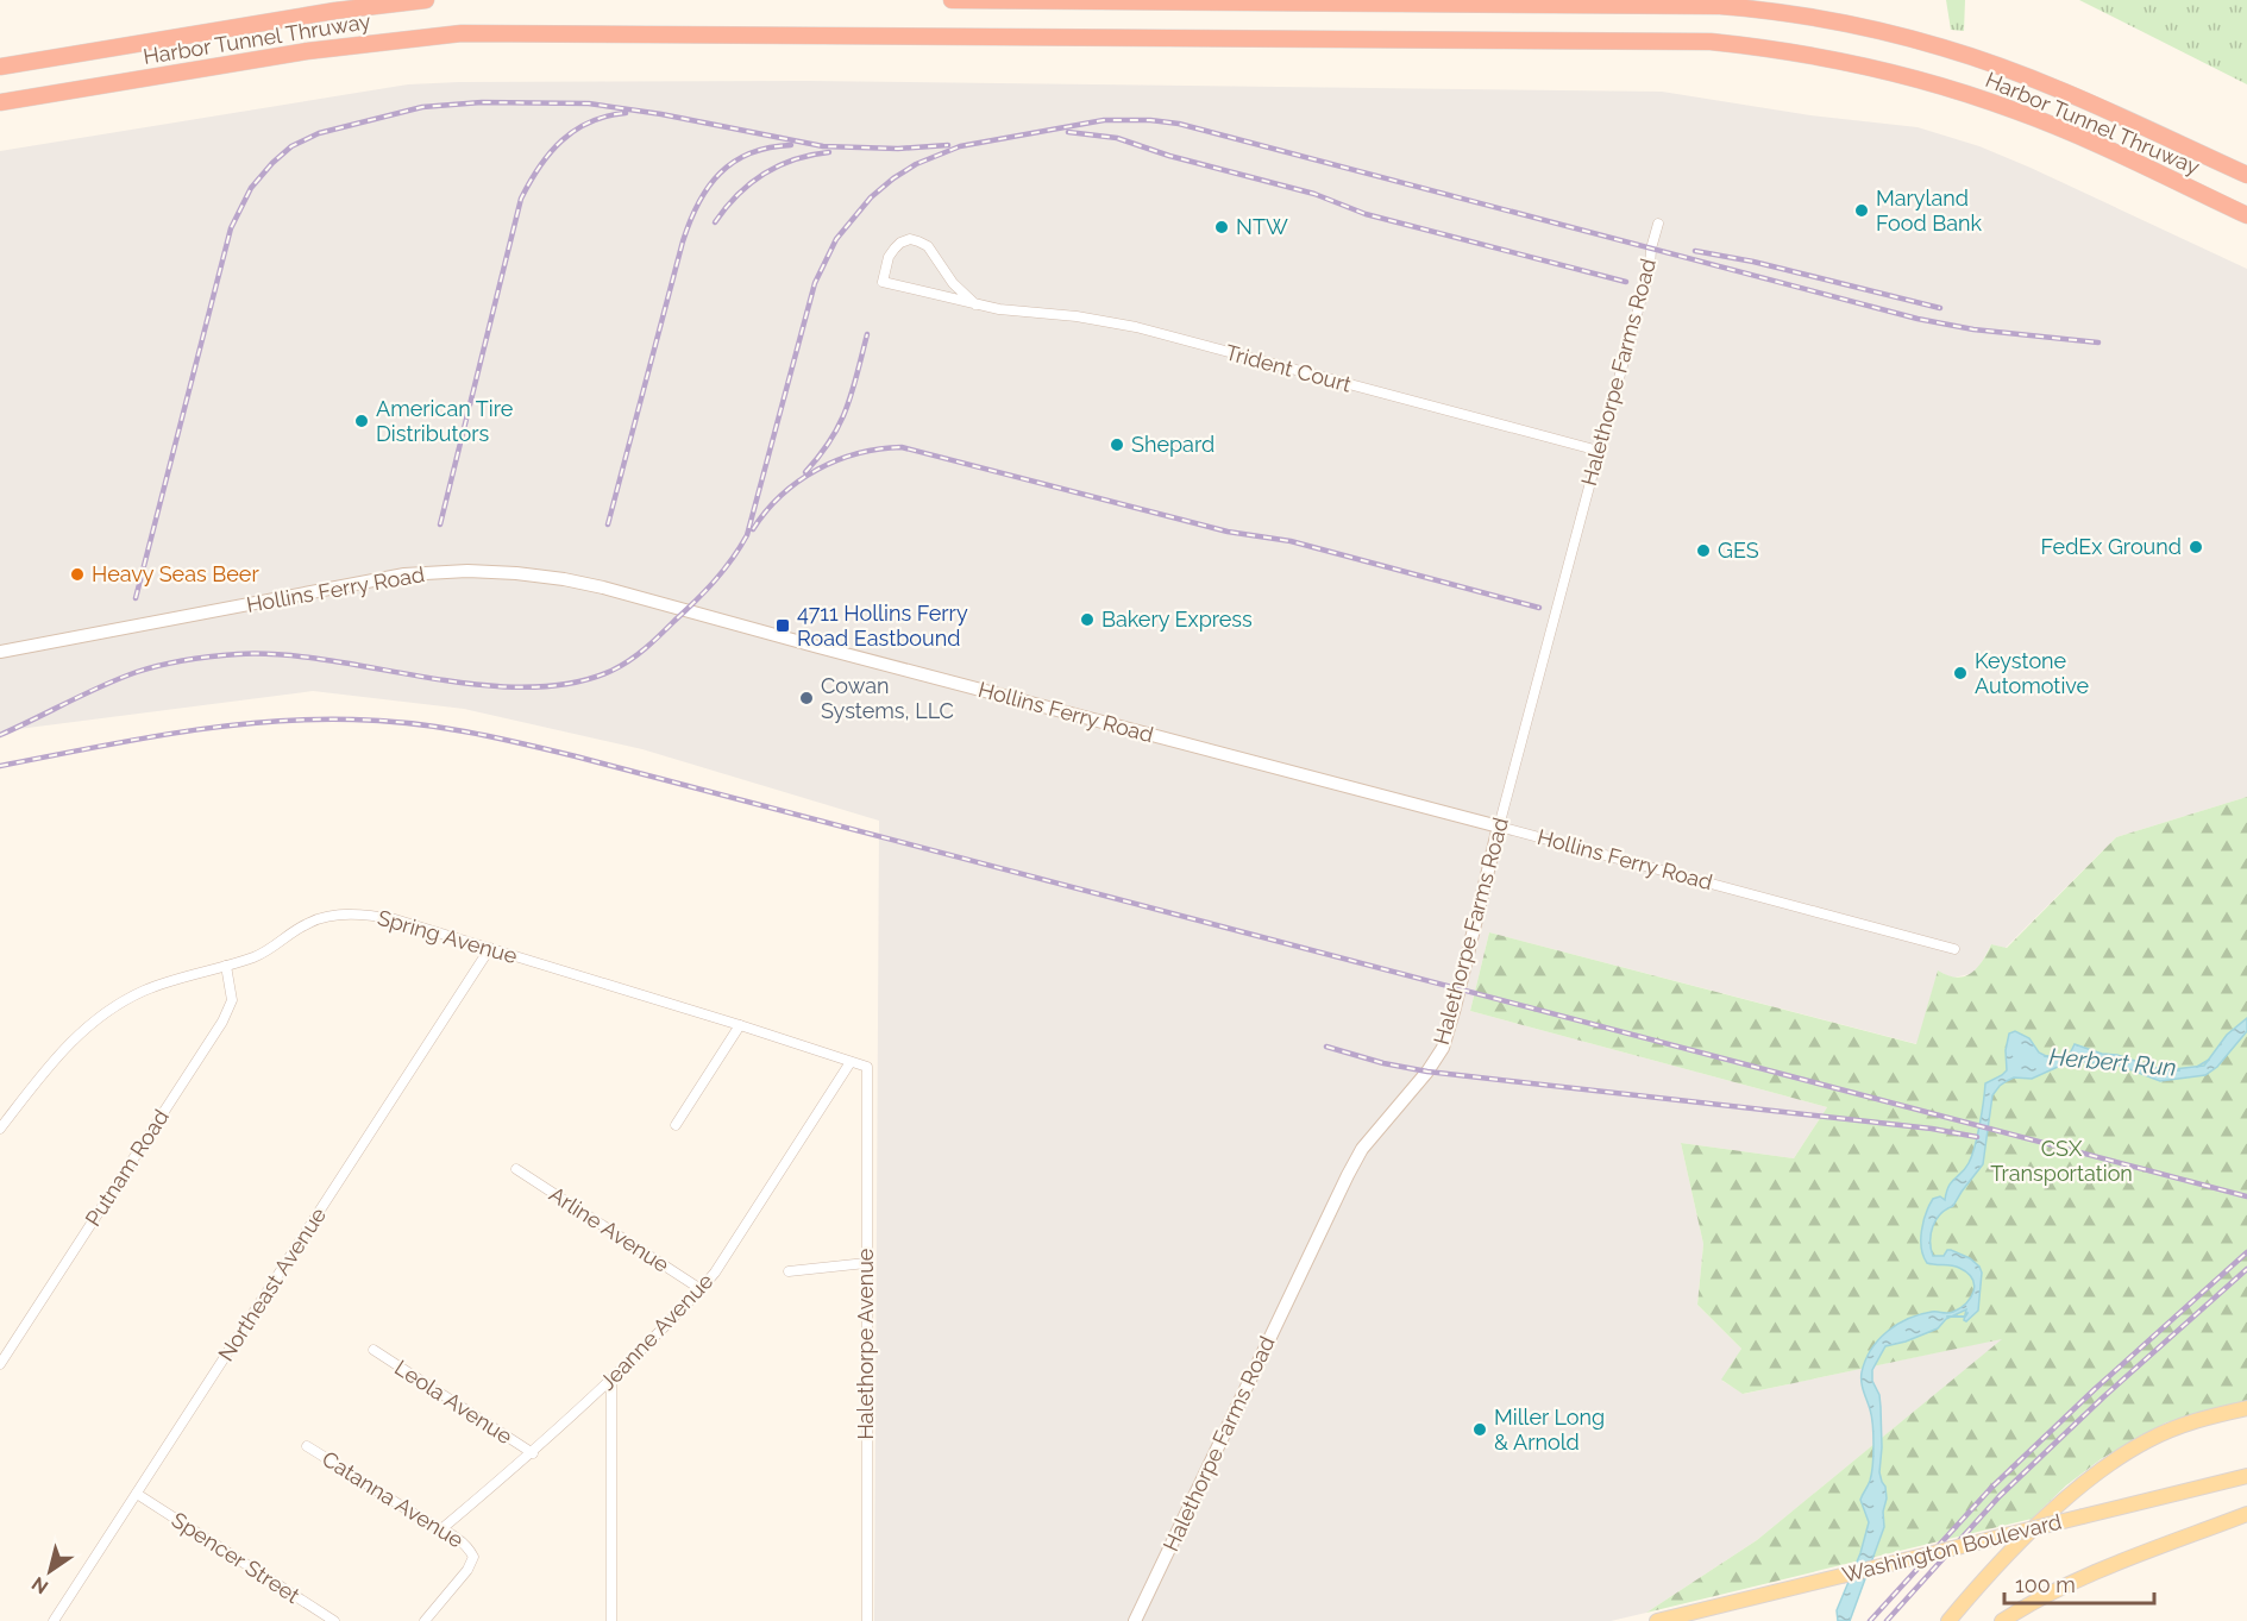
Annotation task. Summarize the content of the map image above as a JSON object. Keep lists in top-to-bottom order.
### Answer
{
  "streets": {
    "highway": ["Harbor Tunnel Thruway"],
    "main road": ["Washington Boulevard"],
    "street": [
      "Trident Court",
      "Halethorpe Farms Road",
      "Hollins Ferry Road",
      "Spring Avenue",
      "Putnam Road",
      "Arline Avenue",
      "Northeast Avenue",
      "Jeanne Avenue",
      "Halethorpe Avenue",
      "Leola Avenue",
      "Catanna Avenue",
      "Spencer Street"
    ]
  },
  "crossings": [
    ["Trident Court", "Halethorpe Farms Road"],
    ["Halethorpe Farms Road", "Hollins Ferry Road"],
    ["Spring Avenue", "Putnam Road"],
    ["Spring Avenue", "Northeast Avenue"],
    ["Spring Avenue", "Jeanne Avenue"],
    ["Spring Avenue", "Halethorpe Avenue"],
    ["Arline Avenue", "Jeanne Avenue"],
    ["Northeast Avenue", "Spencer Street"],
    ["Jeanne Avenue", "Leola Avenue"],
    ["Jeanne Avenue", "Catanna Avenue"]
  ],
  "water": ["Herbert Run"],
  "parks": ["CSX Transportation"],
  "places": {
    "other": [
      "Maryland Food Bank",
      "NTW",
      "American Tire Distributors",
      "Shepard",
      "FedEx Ground",
      "GES",
      "Heavy Seas Beer",
      "Bakery Express",
      "Keystone Automotive",
      "Cowan Systems, LLC",
      "Miller Long & Arnold"
    ],
    "transit": ["4711 Hollins Ferry Road Eastbound"]
  },
  "scale_bar": "100 m",
  "north": "bottom left"
}
